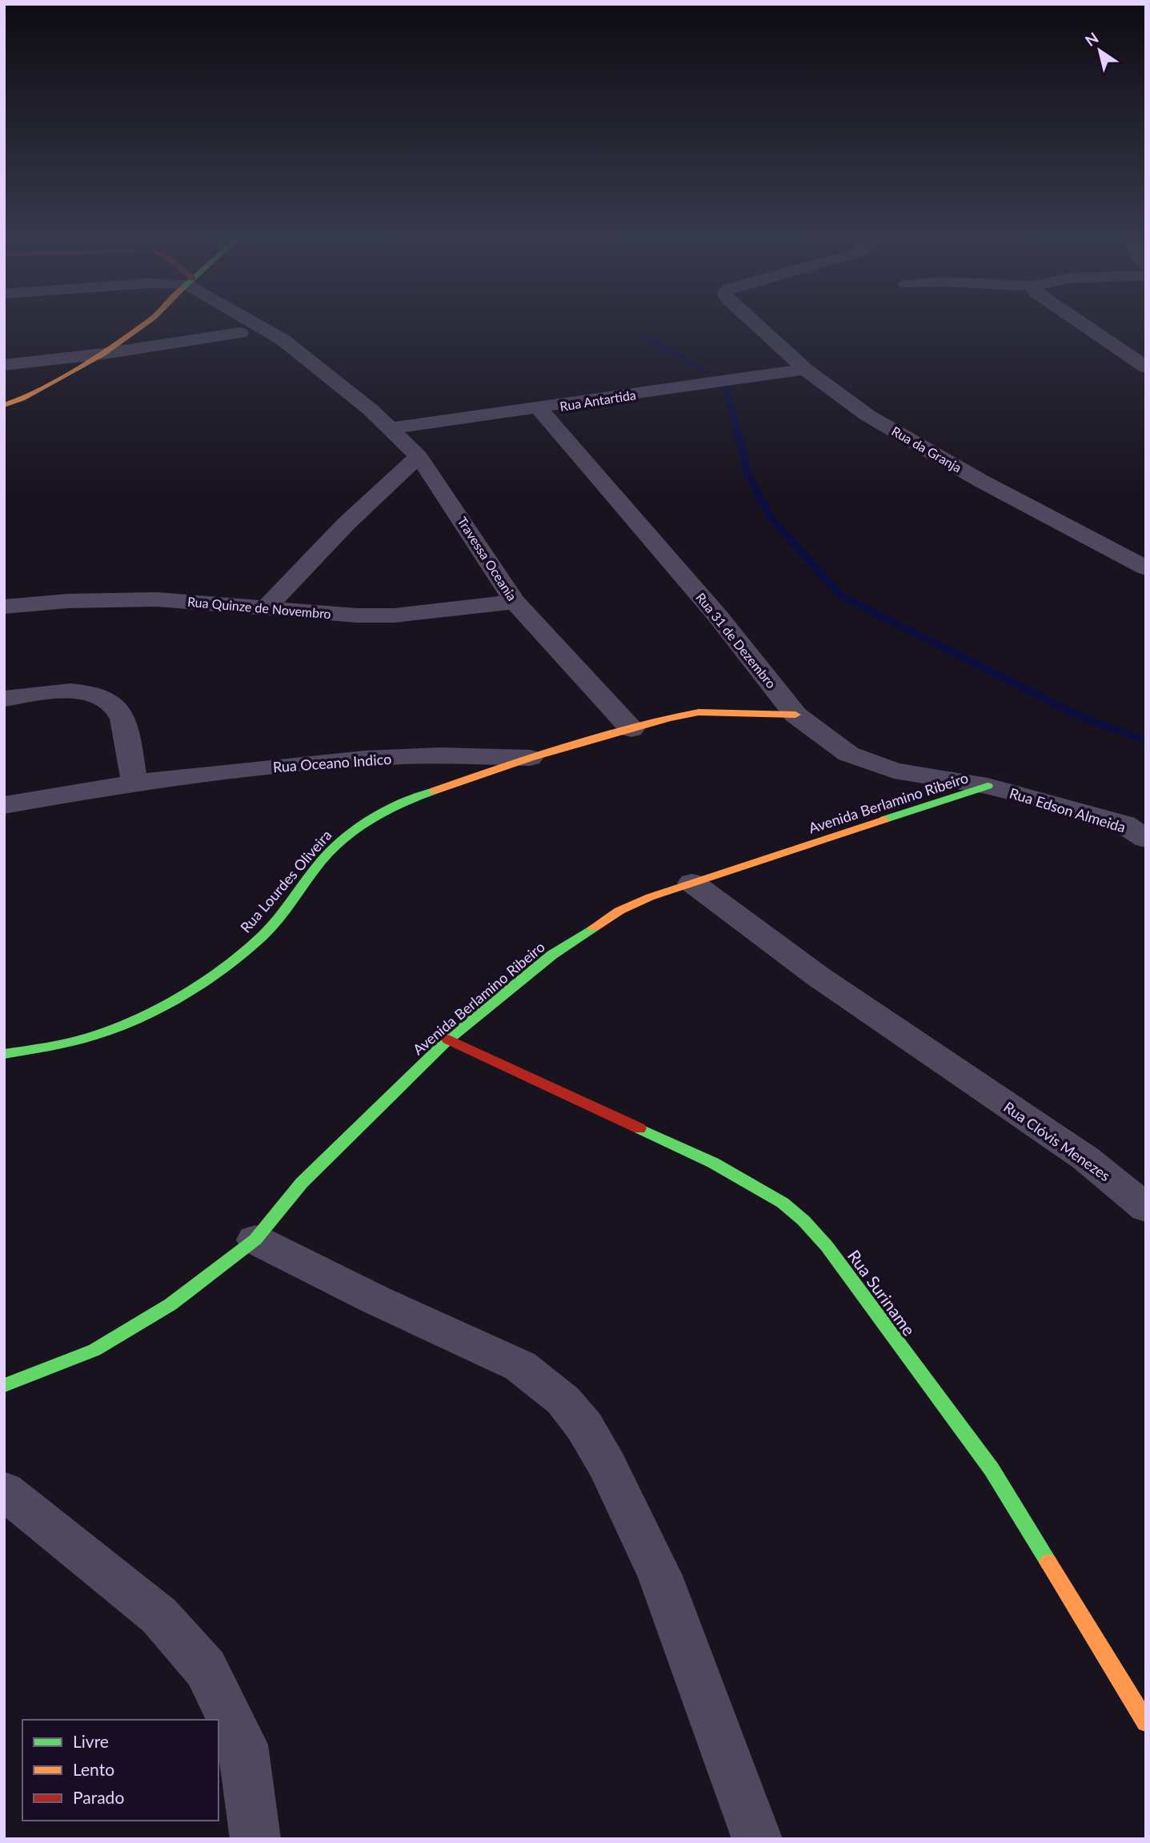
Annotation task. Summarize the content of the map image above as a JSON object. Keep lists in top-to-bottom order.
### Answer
{
  "streets": {
    "street": [
      "Rua Antartida",
      "Rua da Granja",
      "Travessa Oceania",
      "Rua Quinze de Novembro",
      "Rua 31 de Dezembro",
      "Rua Oceano Indico",
      "Avenida Berlamino Ribeiro",
      "Rua Edson Almeida",
      "Rua Lourdes Oliveira",
      "Rua Clóvis Menezes",
      "Rua Suriname"
    ]
  },
  "crossings": [
    ["Rua Antartida", "Rua da Granja"],
    ["Rua Antartida", "Rua 31 de Dezembro"],
    ["Travessa Oceania", "Rua Quinze de Novembro"],
    ["Travessa Oceania", "Rua Lourdes Oliveira"],
    ["Rua 31 de Dezembro", "Avenida Berlamino Ribeiro"],
    ["Rua 31 de Dezembro", "Rua Edson Almeida"],
    ["Rua 31 de Dezembro", "Rua Lourdes Oliveira"],
    ["Rua Oceano Indico", "Rua Lourdes Oliveira"],
    ["Avenida Berlamino Ribeiro", "Rua Edson Almeida"],
    ["Avenida Berlamino Ribeiro", "Rua Clóvis Menezes"],
    ["Avenida Berlamino Ribeiro", "Rua Suriname"]
  ],
  "legend": ["Livre", "Lento", "Parado"],
  "north": "top left"
}
